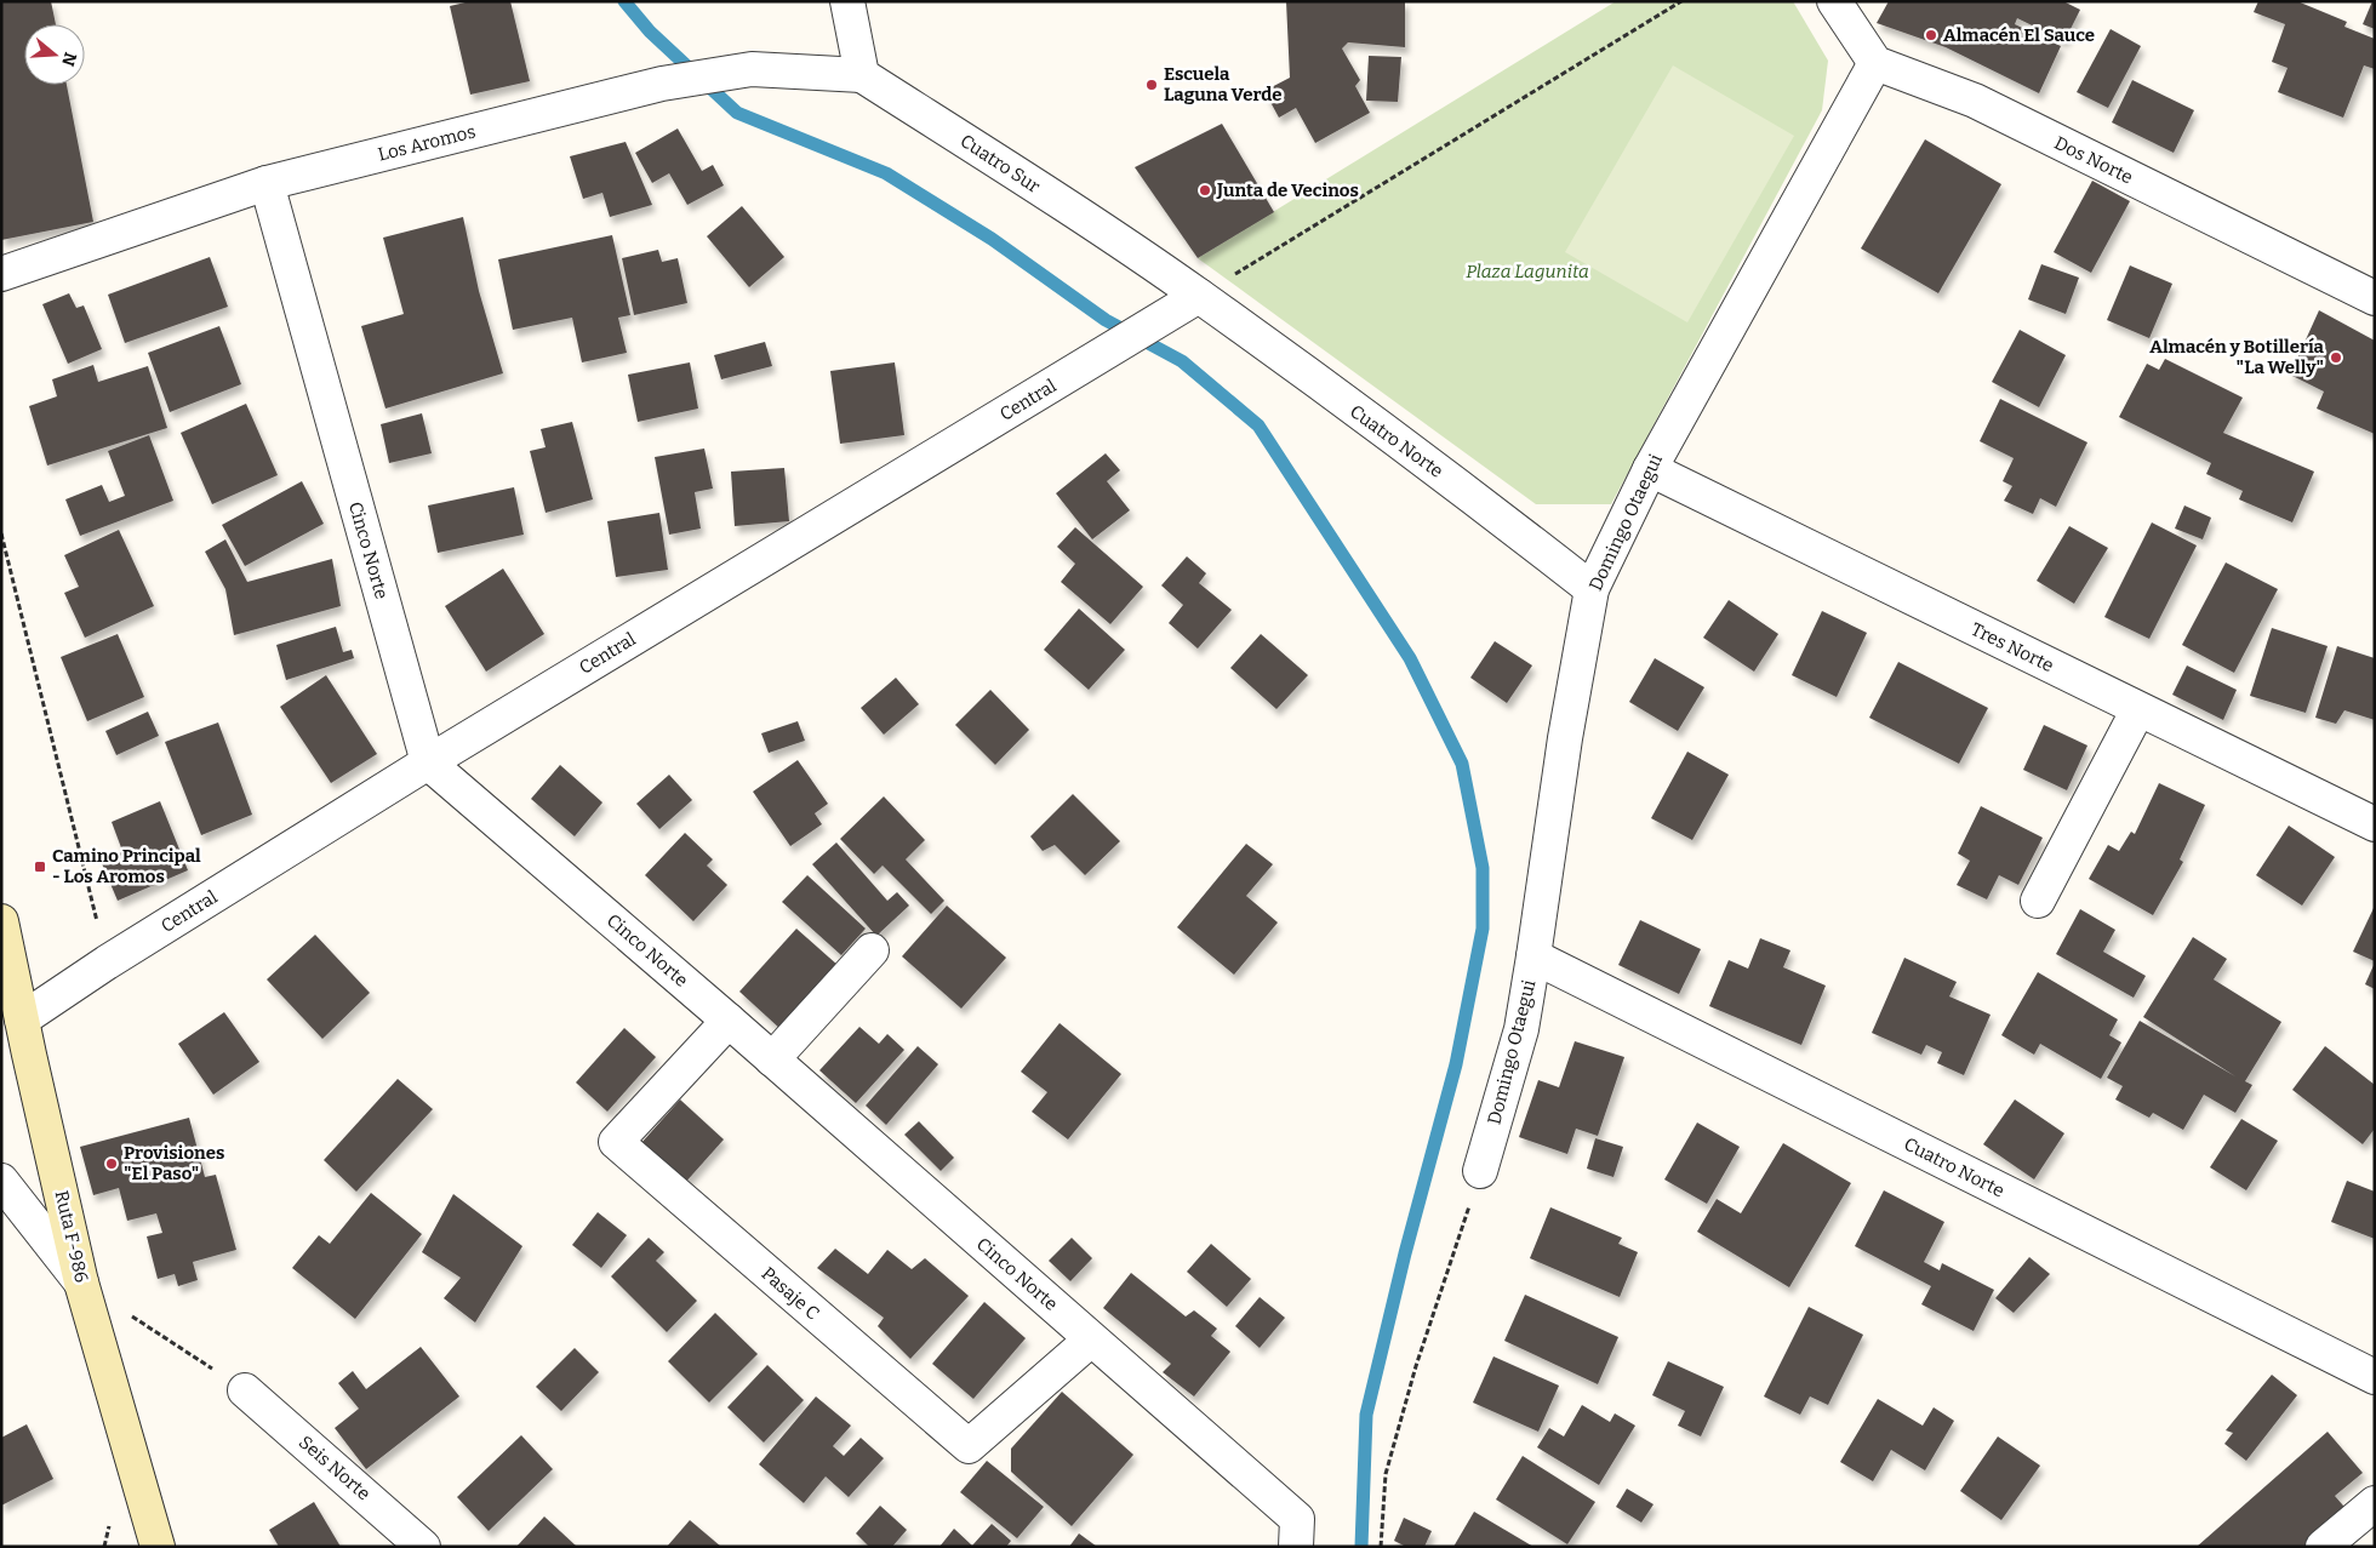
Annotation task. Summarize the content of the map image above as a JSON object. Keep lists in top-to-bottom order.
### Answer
{
  "streets": {
    "main road": ["Ruta F-986"],
    "street": [
      "Los Aromos",
      "Dos Norte",
      "Cuatro Sur",
      "Central",
      "Cuatro Norte",
      "Domingo Otaegui",
      "Cinco Norte",
      "Tres Norte",
      "Pasaje C",
      "Seis Norte"
    ]
  },
  "crossings": [
    ["Los Aromos", "Cuatro Sur"],
    ["Los Aromos", "Cinco Norte"],
    ["Dos Norte", "Domingo Otaegui"],
    ["Cuatro Sur", "Central"],
    ["Cuatro Sur", "Cuatro Norte"],
    ["Central", "Cuatro Norte"],
    ["Central", "Cinco Norte"],
    ["Central", "Ruta F-986"],
    ["Cuatro Norte", "Domingo Otaegui"],
    ["Domingo Otaegui", "Tres Norte"],
    ["Cinco Norte", "Pasaje C"]
  ],
  "parks": ["Plaza Lagunita"],
  "places": {
    "other": [
      "Almacén El Sauce",
      "Escuela Laguna Verde",
      "Junta de Vecinos",
      "Almacén y Botillería \"La Welly\"",
      "Provisiones \"El Paso\""
    ],
    "transit": ["Camino Principal - Los Aromos"]
  },
  "north": "right"
}
